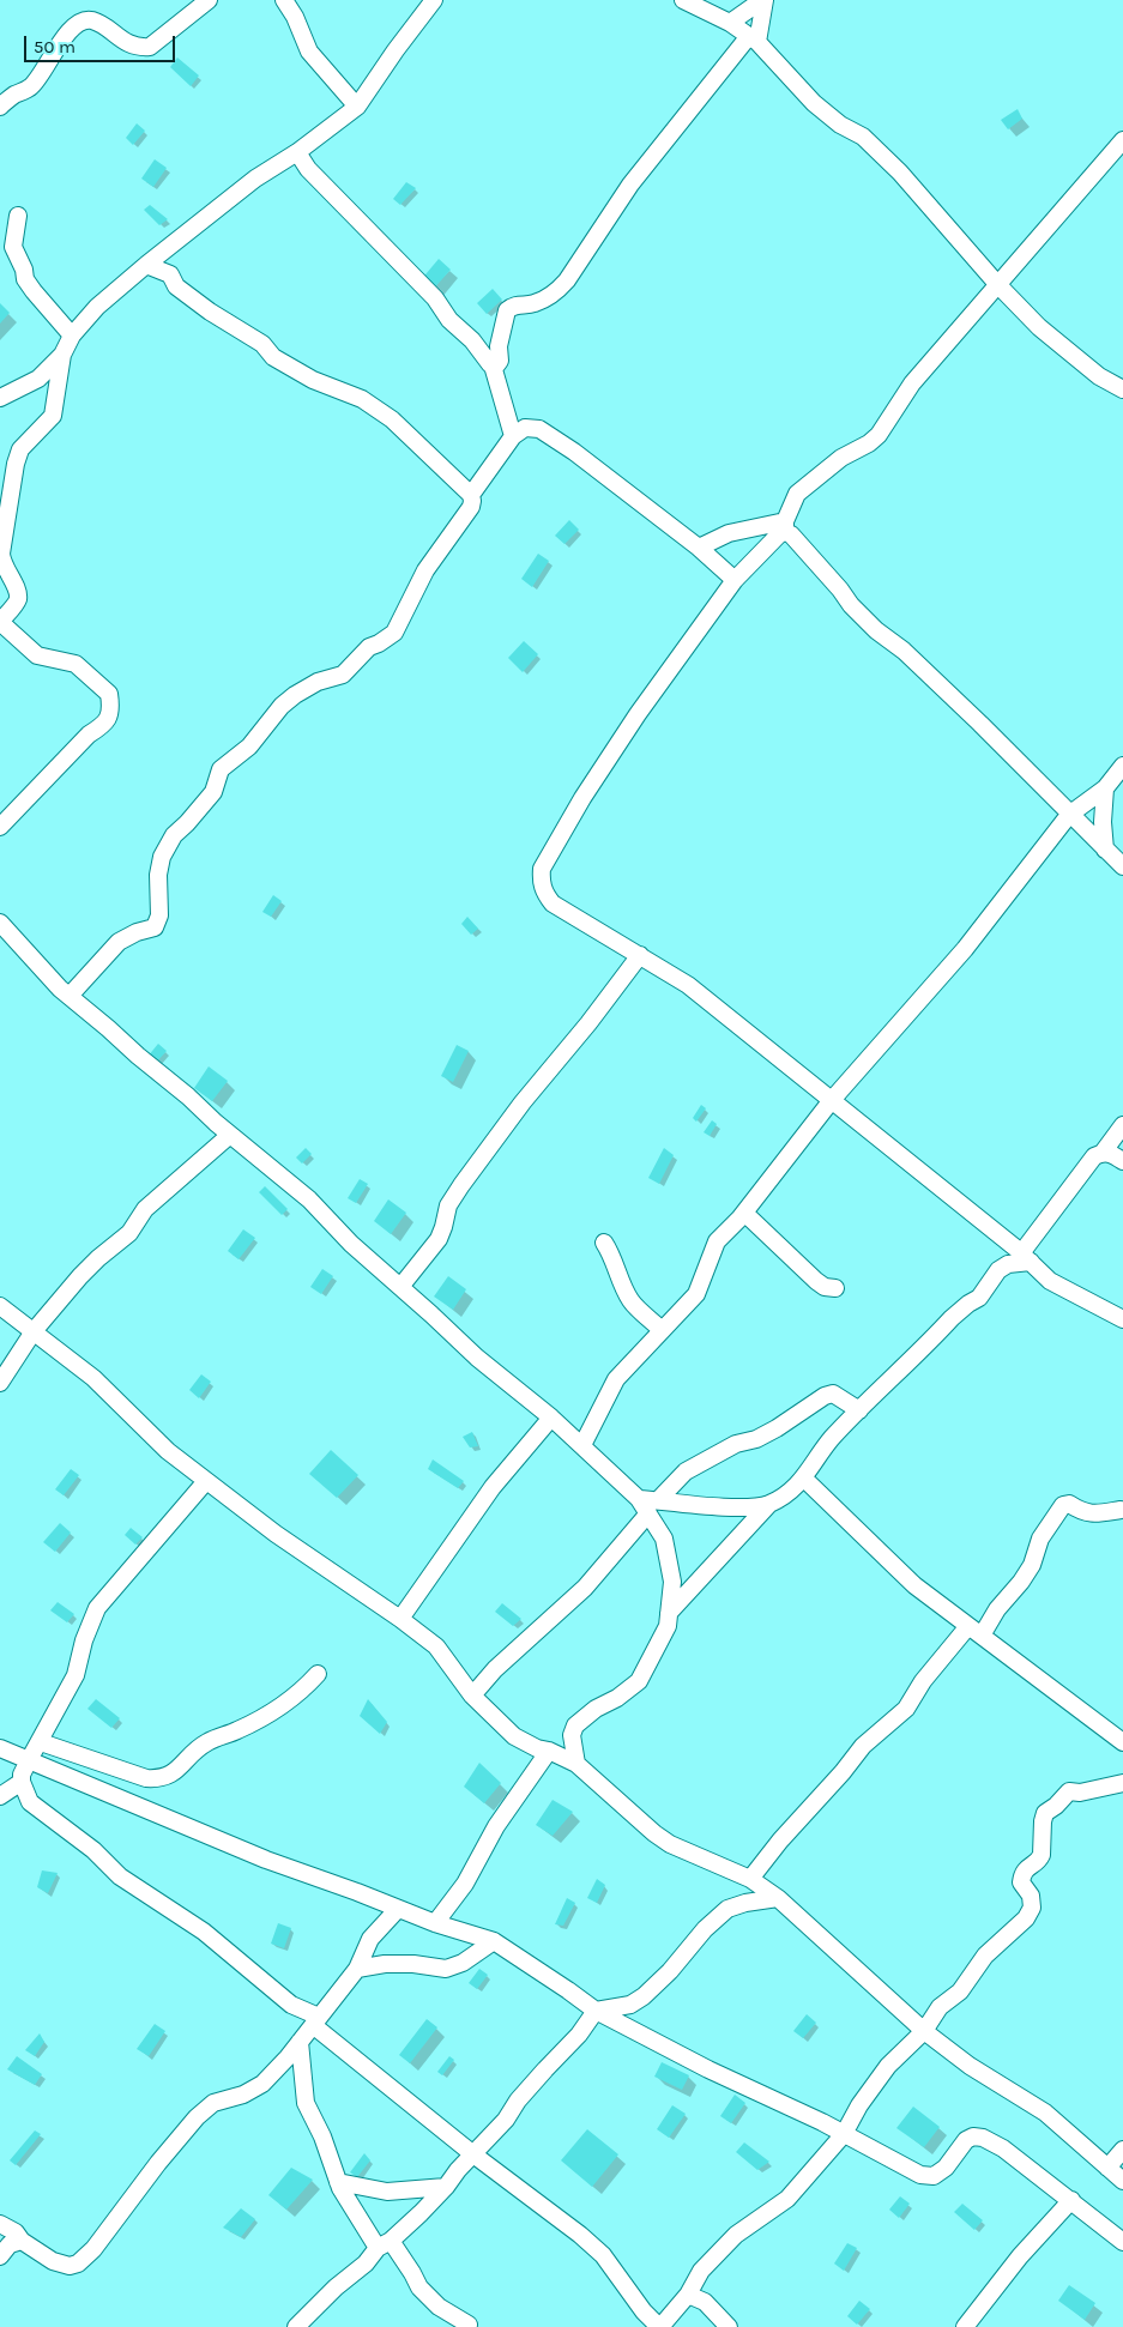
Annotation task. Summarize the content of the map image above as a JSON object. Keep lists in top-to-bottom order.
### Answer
{
  "scale_bar": "50 m"
}
